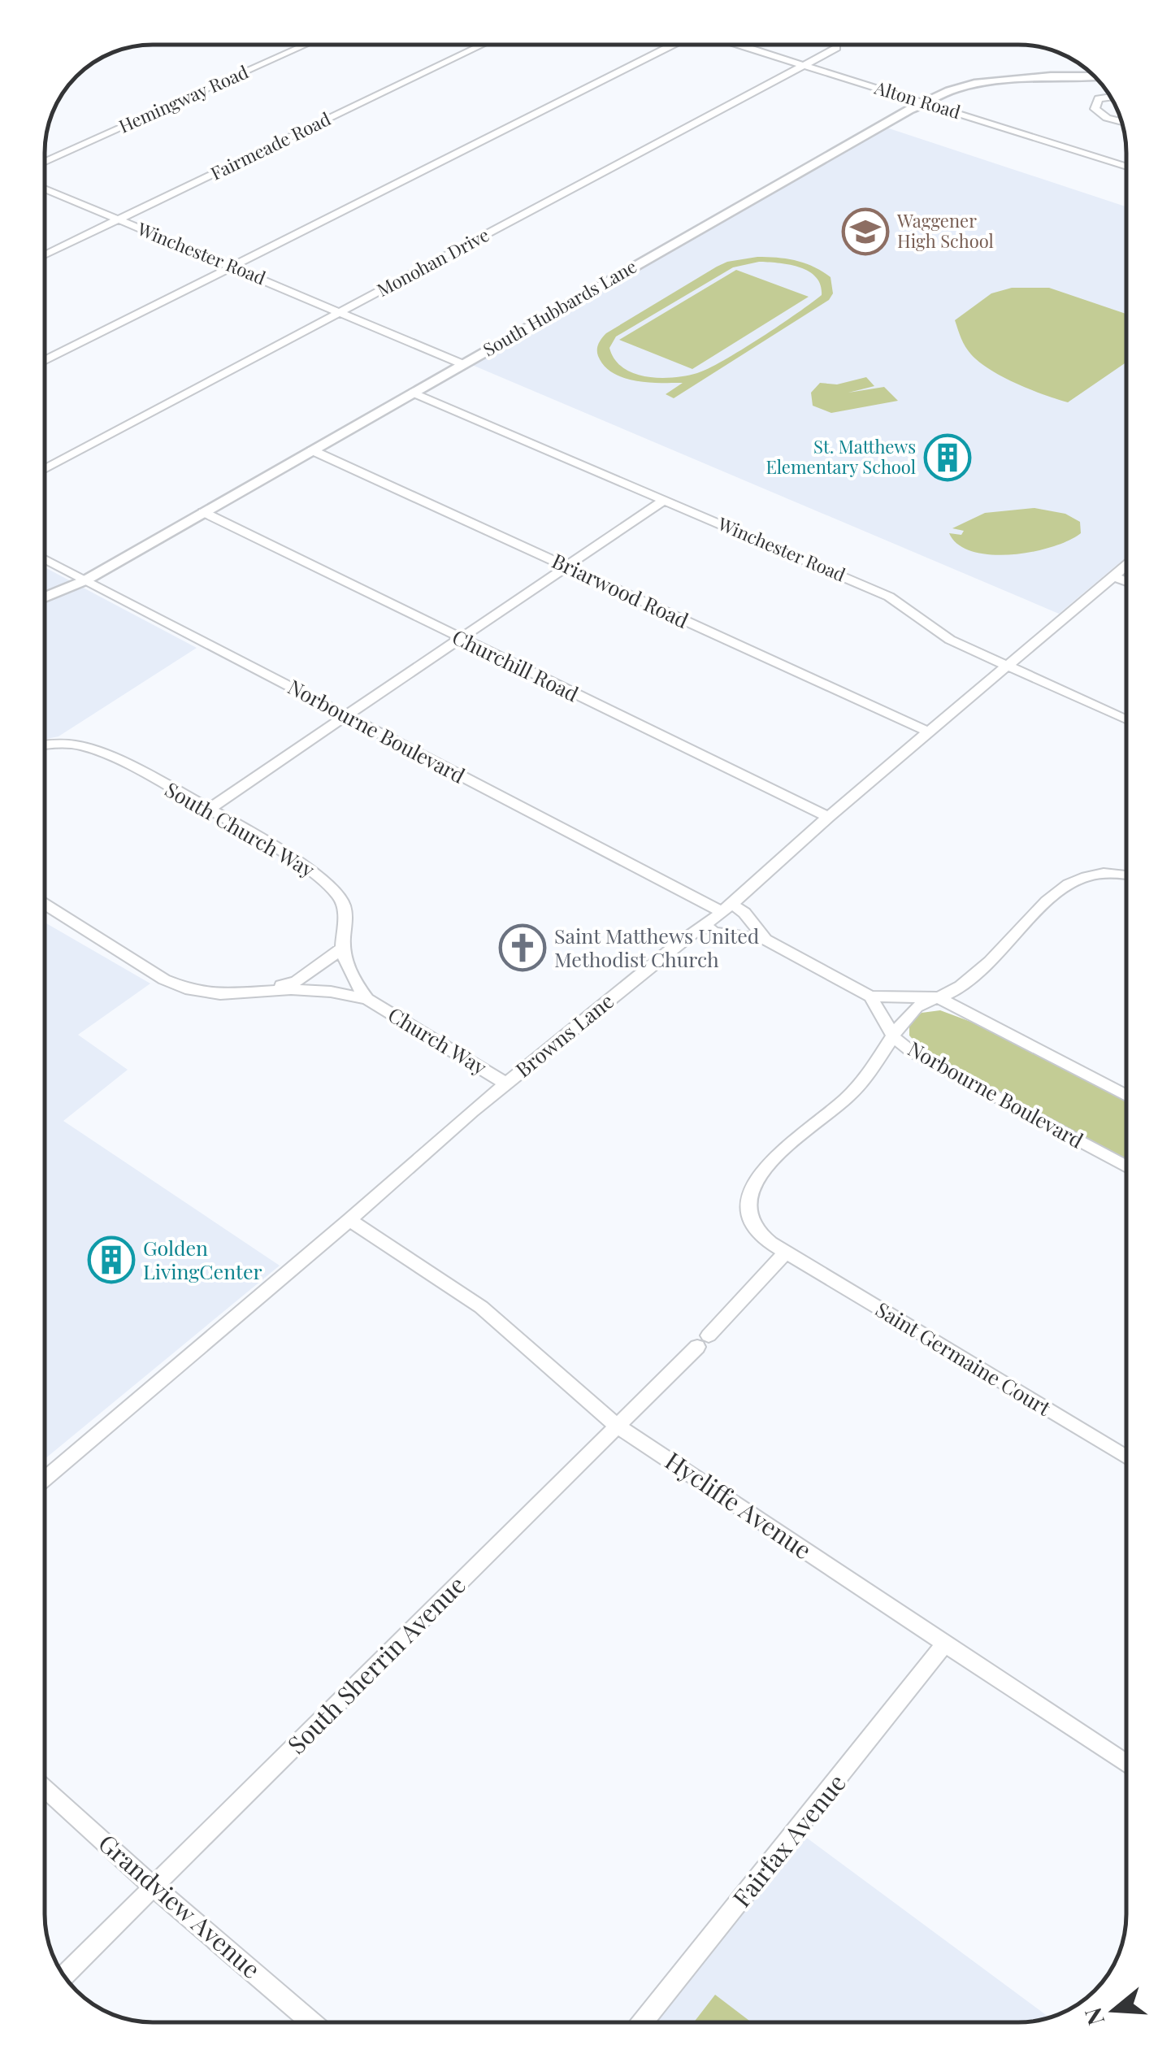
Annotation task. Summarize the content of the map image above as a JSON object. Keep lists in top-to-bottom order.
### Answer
{
  "streets": {
    "street": [
      "Hemingway Road",
      "Alton Road",
      "Fairmeade Road",
      "Winchester Road",
      "Monohan Drive",
      "South Hubbards Lane",
      "Briarwood Road",
      "Churchill Road",
      "Norbourne Boulevard",
      "South Church Way",
      "Browns Lane",
      "Church Way",
      "Saint Germaine Court",
      "Hycliffe Avenue",
      "South Sherrin Avenue",
      "Fairfax Avenue",
      "Grandview Avenue"
    ]
  },
  "crossings": [
    ["Alton Road", "Monohan Drive"],
    ["Alton Road", "South Hubbards Lane"],
    ["Fairmeade Road", "Winchester Road"],
    ["Winchester Road", "Monohan Drive"],
    ["Winchester Road", "South Hubbards Lane"],
    ["Winchester Road", "Browns Lane"],
    ["South Hubbards Lane", "Briarwood Road"],
    ["South Hubbards Lane", "Churchill Road"],
    ["South Hubbards Lane", "Norbourne Boulevard"],
    ["Briarwood Road", "Browns Lane"],
    ["Churchill Road", "Browns Lane"],
    ["Norbourne Boulevard", "Browns Lane"],
    ["South Church Way", "Church Way"],
    ["Browns Lane", "Church Way"],
    ["Browns Lane", "Hycliffe Avenue"],
    ["Saint Germaine Court", "South Sherrin Avenue"],
    ["Hycliffe Avenue", "South Sherrin Avenue"],
    ["Hycliffe Avenue", "Fairfax Avenue"],
    ["South Sherrin Avenue", "Grandview Avenue"]
  ],
  "places": {
    "school or university": ["Waggener High School"],
    "building": ["St. Matthews Elementary School", "Golden LivingCenter"],
    "church": ["Saint Matthews United Methodist Church"]
  },
  "north": "left"
}
